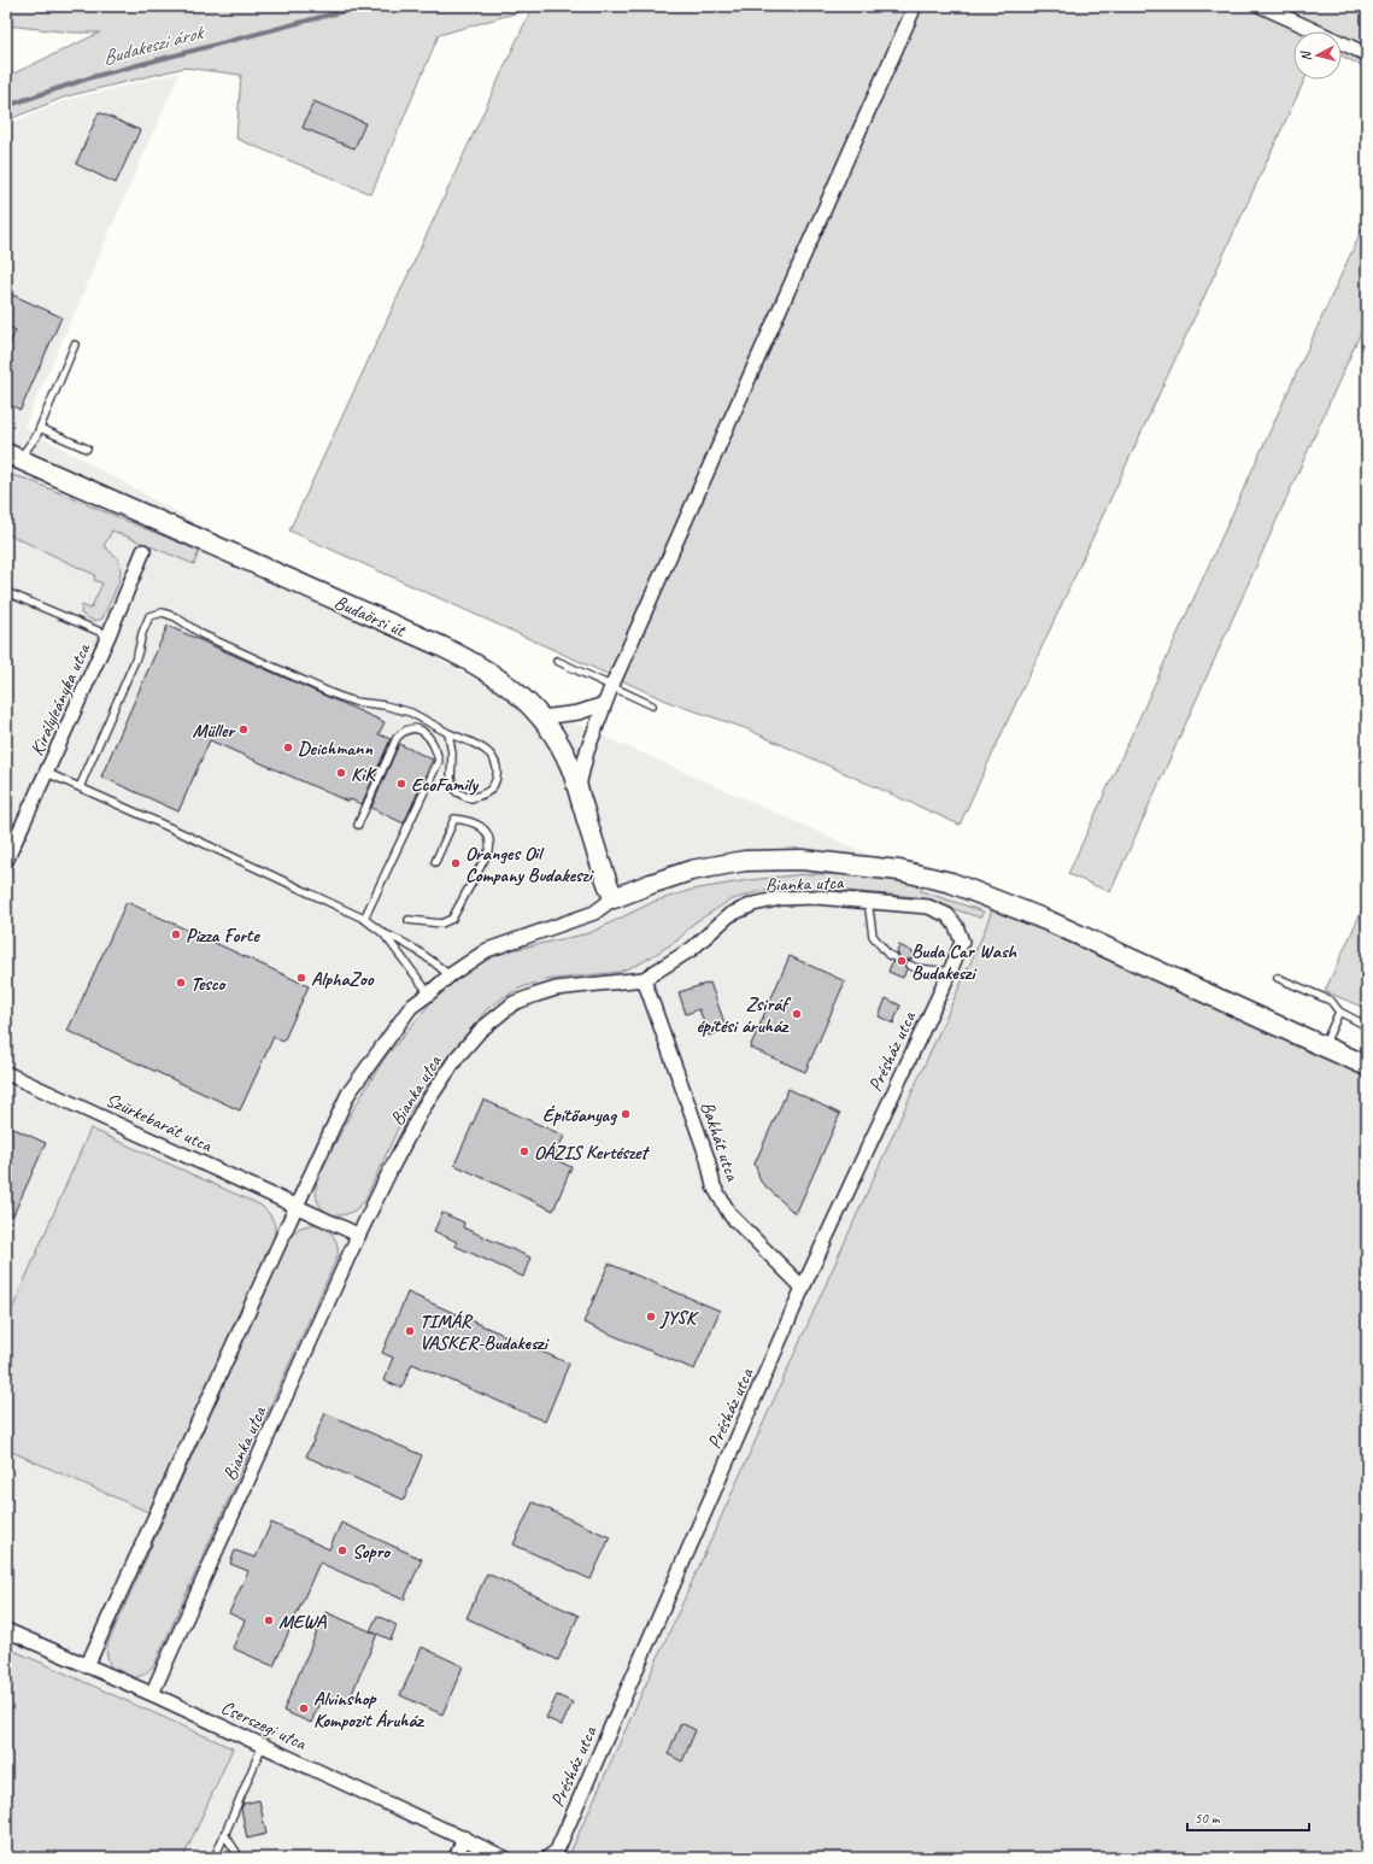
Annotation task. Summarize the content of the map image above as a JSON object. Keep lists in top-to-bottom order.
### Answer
{
  "streets": {
    "main road": ["Budaörsi út"],
    "street": [
      "Királyleányka utca",
      "Bianka utca",
      "Présház utca",
      "Szürkebarát utca",
      "Bakhát utca",
      "Cserszegi utca"
    ]
  },
  "crossings": [
    ["Bianka utca", "Présház utca"],
    ["Bianka utca", "Szürkebarát utca"],
    ["Bianka utca", "Bakhát utca"],
    ["Bianka utca", "Cserszegi utca"],
    ["Présház utca", "Bakhát utca"]
  ],
  "water": ["Budakeszi árok"],
  "places": [
    "Müller",
    "Deichmann",
    "KiK",
    "EcoFamily",
    "Oranges Oil Company Budakeszi",
    "Pizza Forte",
    "Buda Car Wash Budakeszi",
    "AlphaZoo",
    "Tesco",
    "Zsiráf építési áruház",
    "Építőanyag",
    "OÁZIS Kertészet",
    "JYSK",
    "TIMÁR VASKER-Budakeszi",
    "Sopro",
    "MEWA",
    "Alvinshop Kompozit Áruház"
  ],
  "scale_bar": "50 m",
  "north": "left"
}
